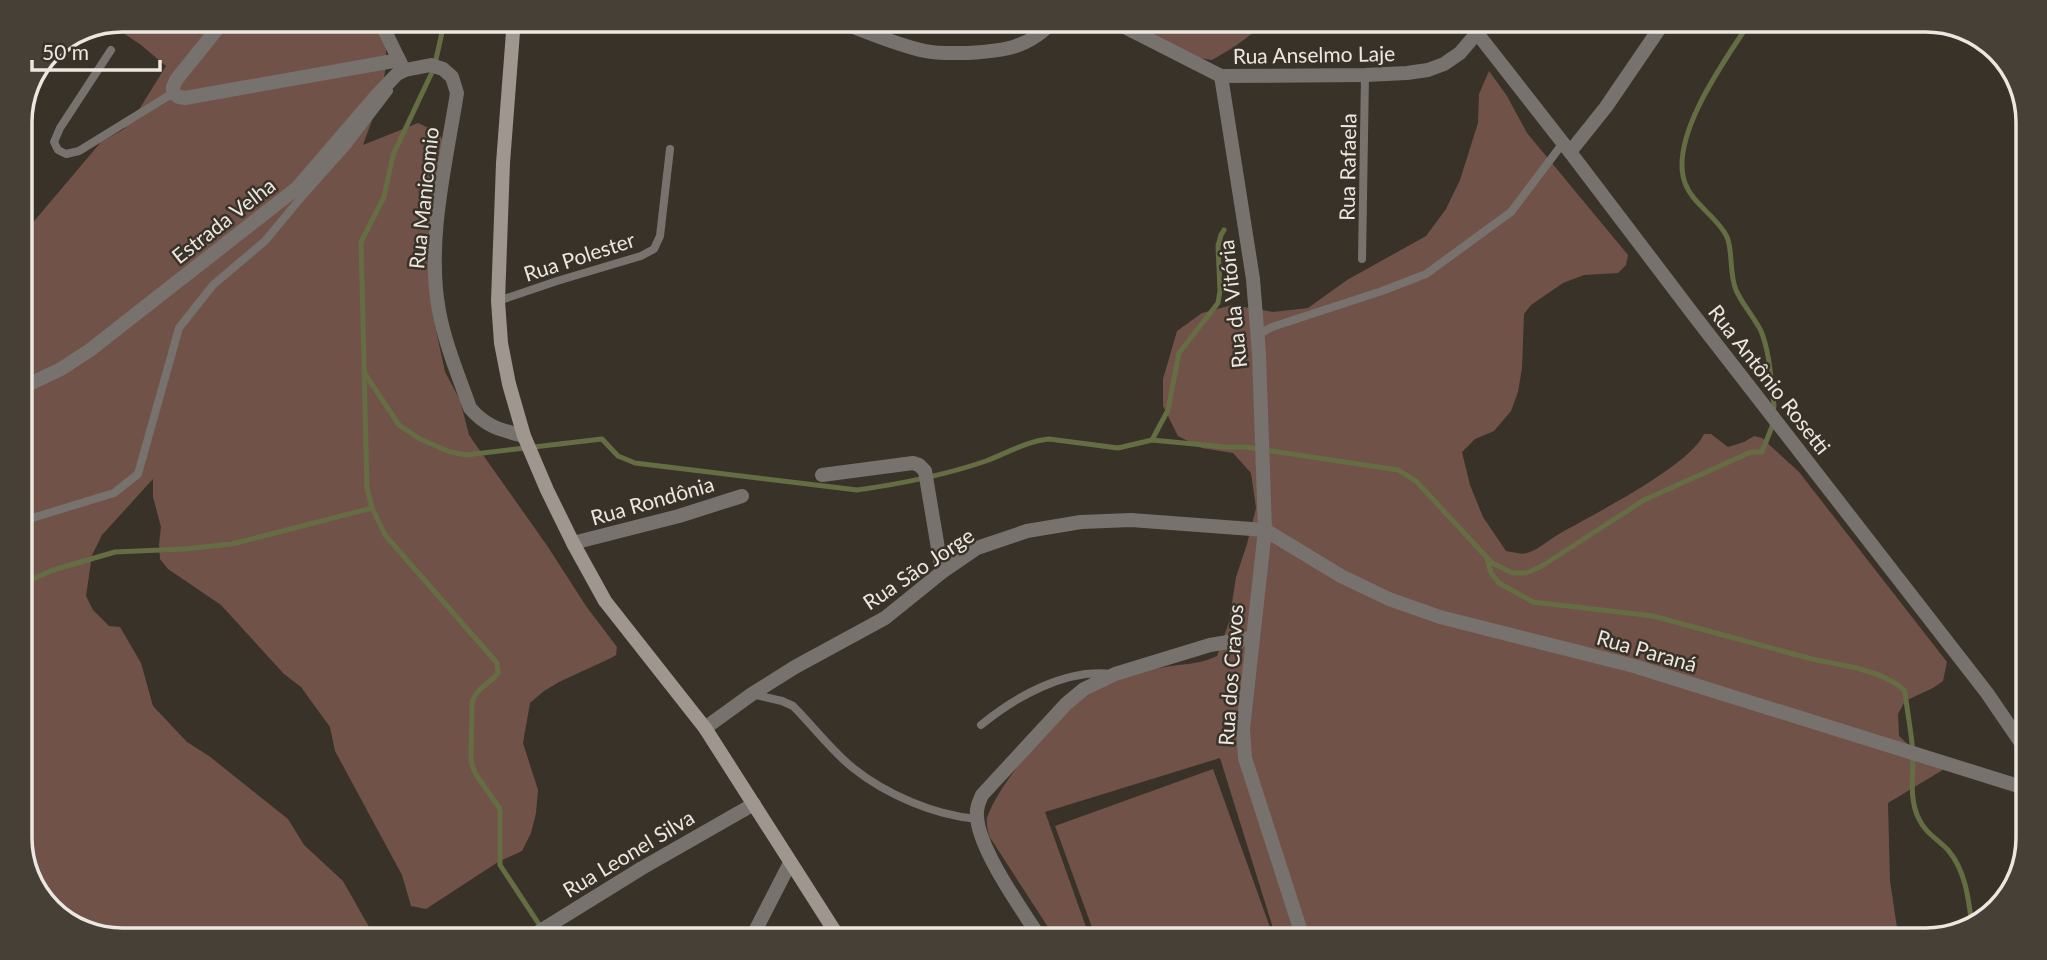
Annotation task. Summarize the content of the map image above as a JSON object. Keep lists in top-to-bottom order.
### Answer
{
  "streets": {
    "street": [
      "Rua Anselmo Laje",
      "Rua Manicomio",
      "Estrada Velha",
      "Rua da Vitória",
      "Rua Antônio Rosetti",
      "Rua Rondônia",
      "Rua São Jorge",
      "Rua Paraná",
      "Rua dos Cravos",
      "Rua Leonel Silva"
    ],
    "lane": ["Rua Rafaela", "Rua Polester"]
  },
  "crossings": [
    ["Rua Anselmo Laje", "Rua Rafaela"],
    ["Rua Anselmo Laje", "Rua da Vitória"],
    ["Rua Anselmo Laje", "Rua Antônio Rosetti"],
    ["Rua Manicomio", "Estrada Velha"],
    ["Rua da Vitória", "Rua São Jorge"],
    ["Rua da Vitória", "Rua Paraná"],
    ["Rua da Vitória", "Rua dos Cravos"],
    ["Rua São Jorge", "Rua Paraná"],
    ["Rua São Jorge", "Rua dos Cravos"],
    ["Rua Paraná", "Rua dos Cravos"]
  ],
  "scale_bar": "50 m"
}
